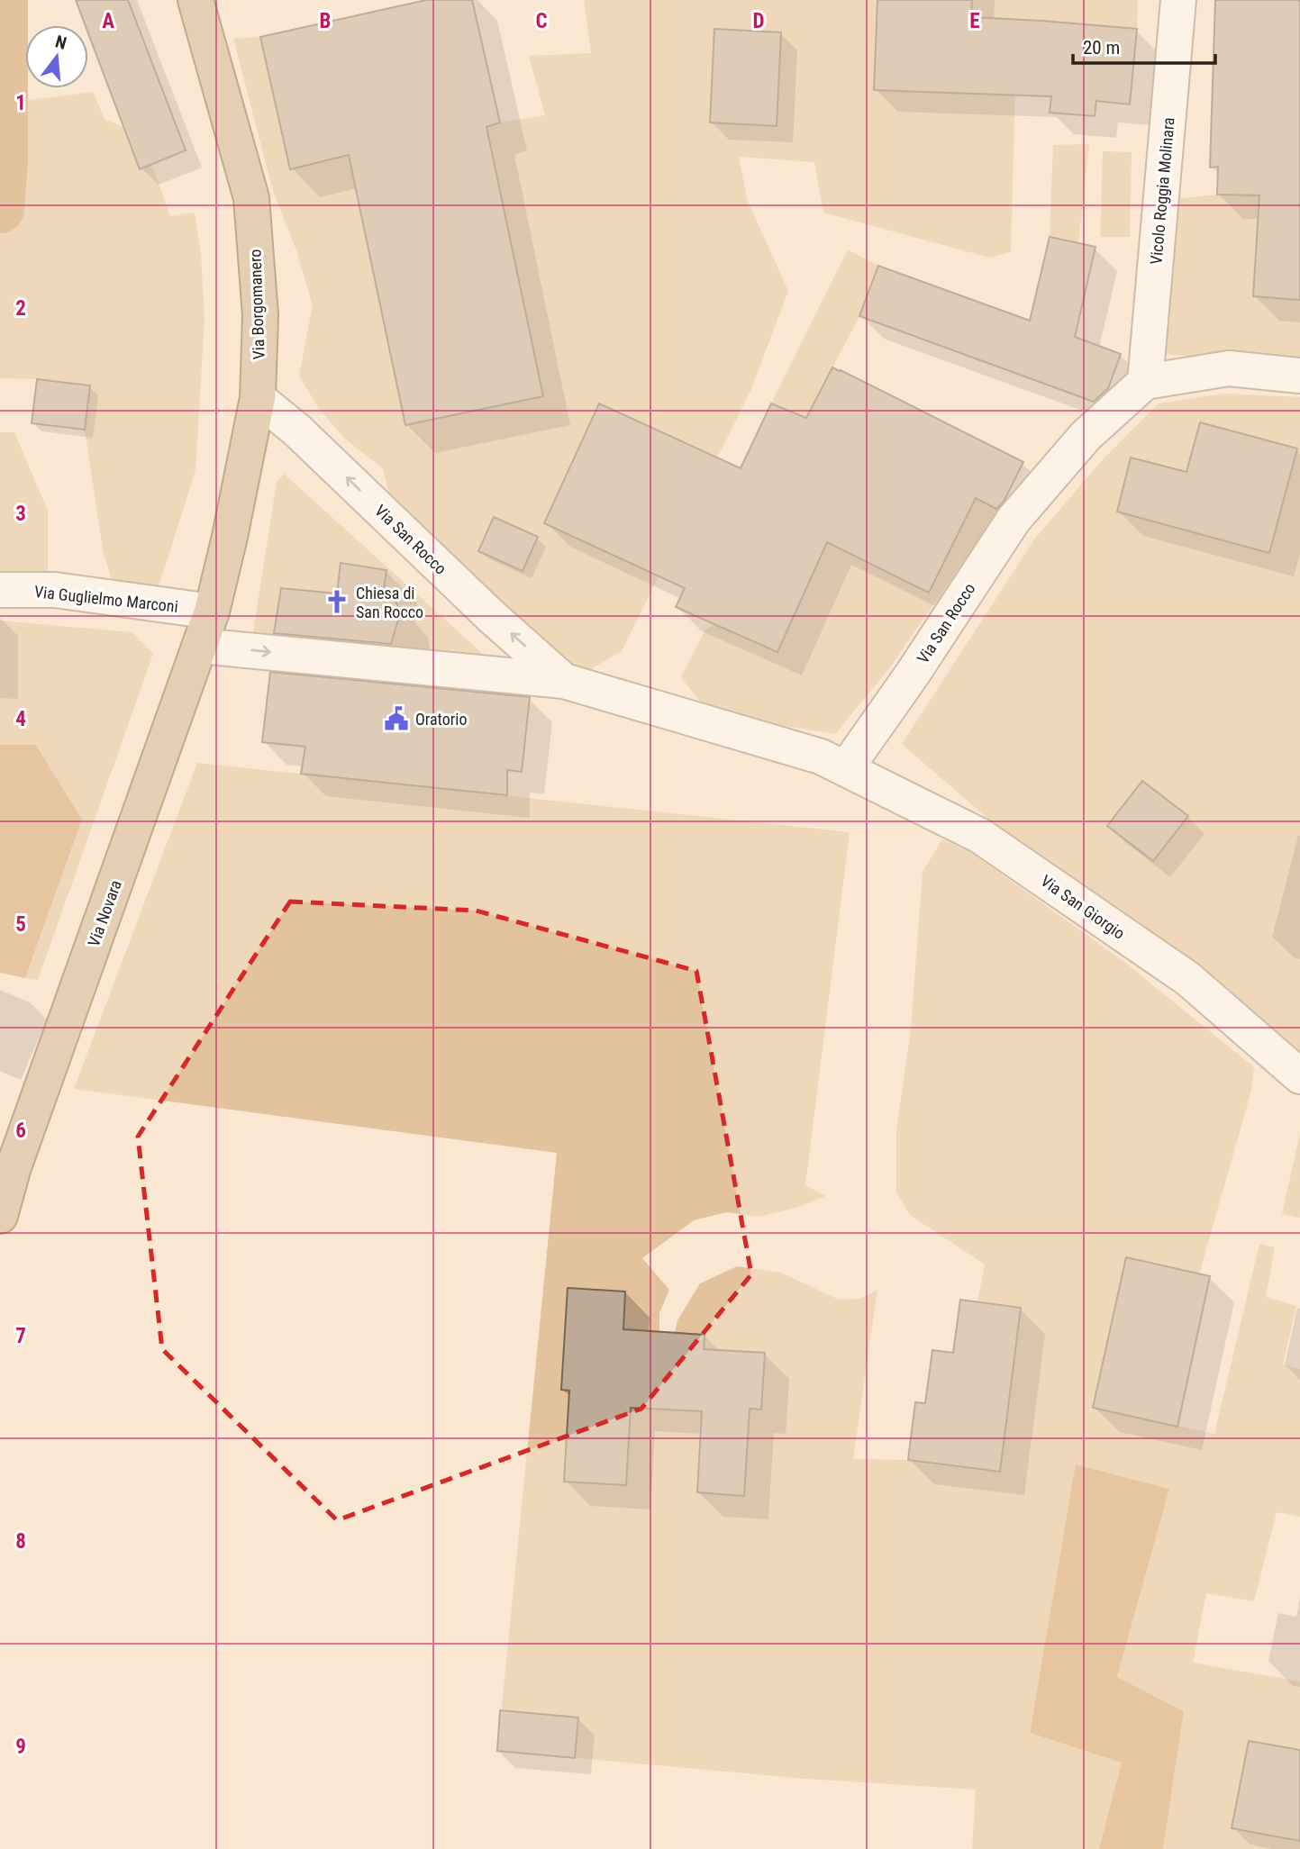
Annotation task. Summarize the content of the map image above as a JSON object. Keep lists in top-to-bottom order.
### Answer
{
  "streets": {
    "main road": ["Via Borgomanero", "Via Novara"],
    "street": [
      "Vicolo Roggia Molinara",
      "Via San Rocco",
      "Via Guglielmo Marconi",
      "Via San Giorgio"
    ]
  },
  "crossings": [
    ["Vicolo Roggia Molinara", "Via San Rocco"],
    ["Via Borgomanero", "Via San Rocco"],
    ["Via Borgomanero", "Via Guglielmo Marconi"],
    ["Via Borgomanero", "Via Novara"],
    ["Via San Rocco", "Via San Giorgio"],
    ["Via San Rocco", "Via Novara"],
    ["Via Guglielmo Marconi", "Via Novara"]
  ],
  "places": {
    "church": ["Chiesa di San Rocco"],
    "public building": ["Oratorio"]
  },
  "scale_bar": "20 m",
  "north": "top",
  "grid": {
    "columns": [
      "A",
      "B",
      "C",
      "D",
      "E"
    ],
    "rows": [
      "1",
      "2",
      "3",
      "4",
      "5",
      "6",
      "7",
      "8",
      "9"
    ]
  }
}
